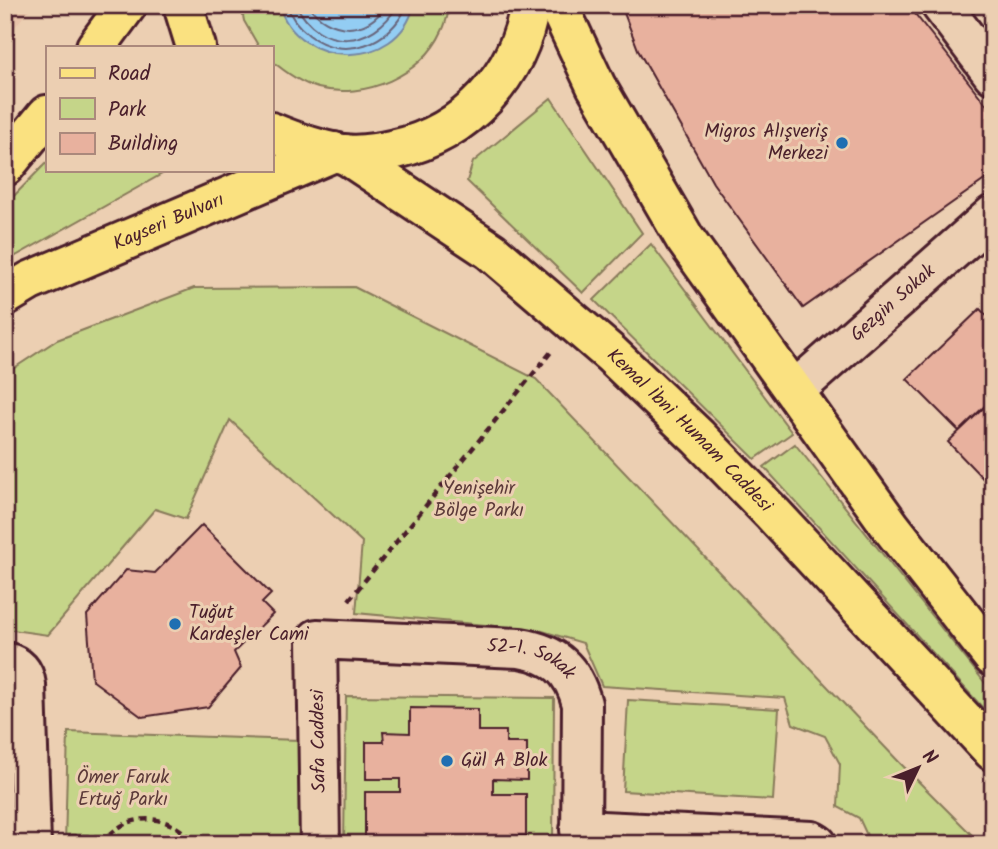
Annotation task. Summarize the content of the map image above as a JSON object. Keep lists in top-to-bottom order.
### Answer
{
  "streets": {
    "main road": ["Kayseri Bulvarı", "Kemal İbni Humam Caddesi"],
    "street": ["Gezgin Sokak", "52-1. Sokak", "Safa Caddesi"]
  },
  "crossings": [
    ["Kayseri Bulvarı", "Kemal İbni Humam Caddesi"],
    ["52-1. Sokak", "Safa Caddesi"]
  ],
  "parks": ["Yenişehir Bölge Parkı", "Ömer Faruk Ertuğ Parkı"],
  "places": ["Migros Alışveriş Merkezi", "Tuğut Kardeşler Cami", "Gül A Blok"],
  "legend": ["Road", "Park", "Building"],
  "north": "top right"
}
